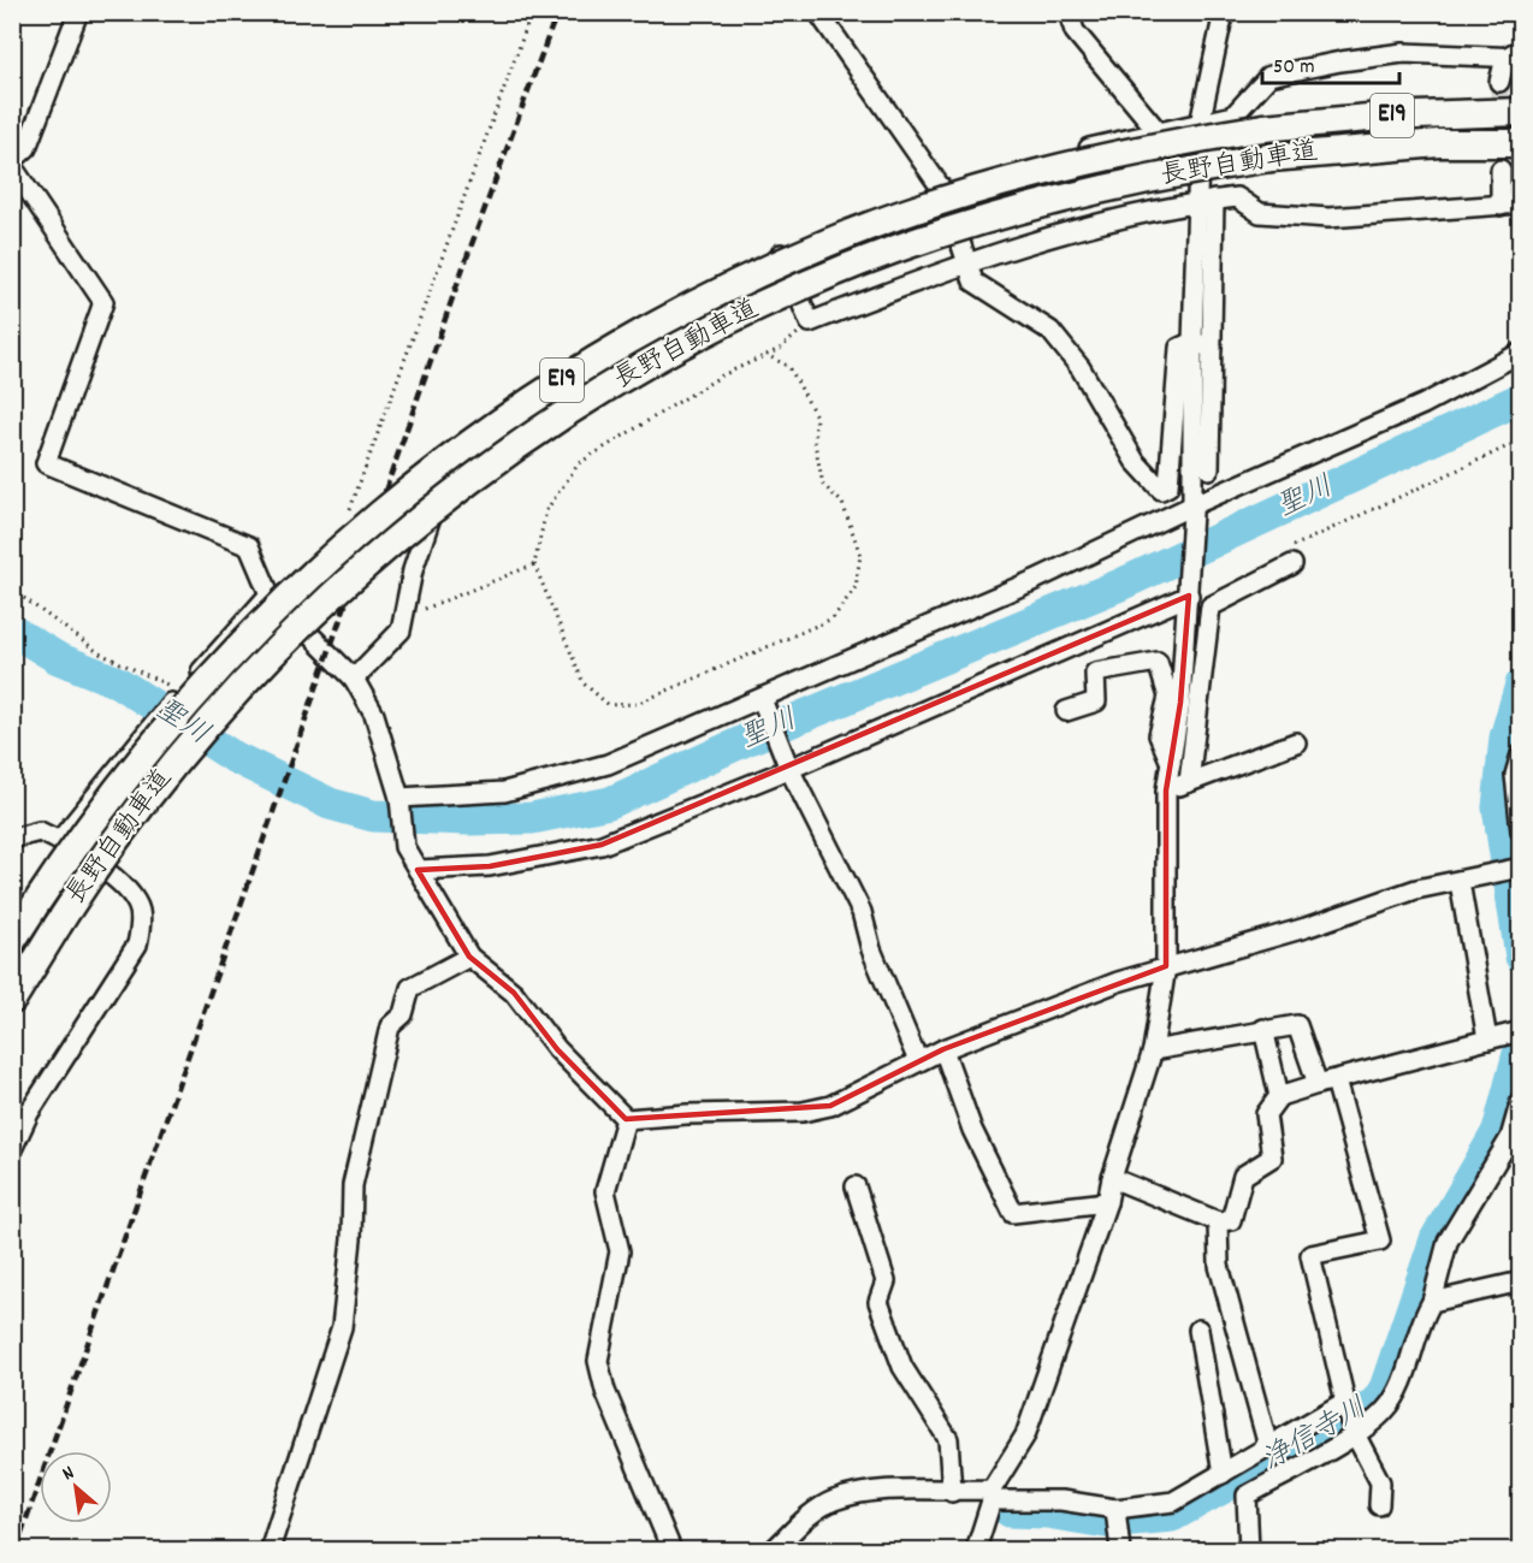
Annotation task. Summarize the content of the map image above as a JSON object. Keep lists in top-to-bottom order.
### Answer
{
  "streets": {
    "highway": ["E19", "長野自動車道"]
  },
  "water": ["聖川", "浄信寺川"],
  "scale_bar": "50 m",
  "north": "top left"
}
